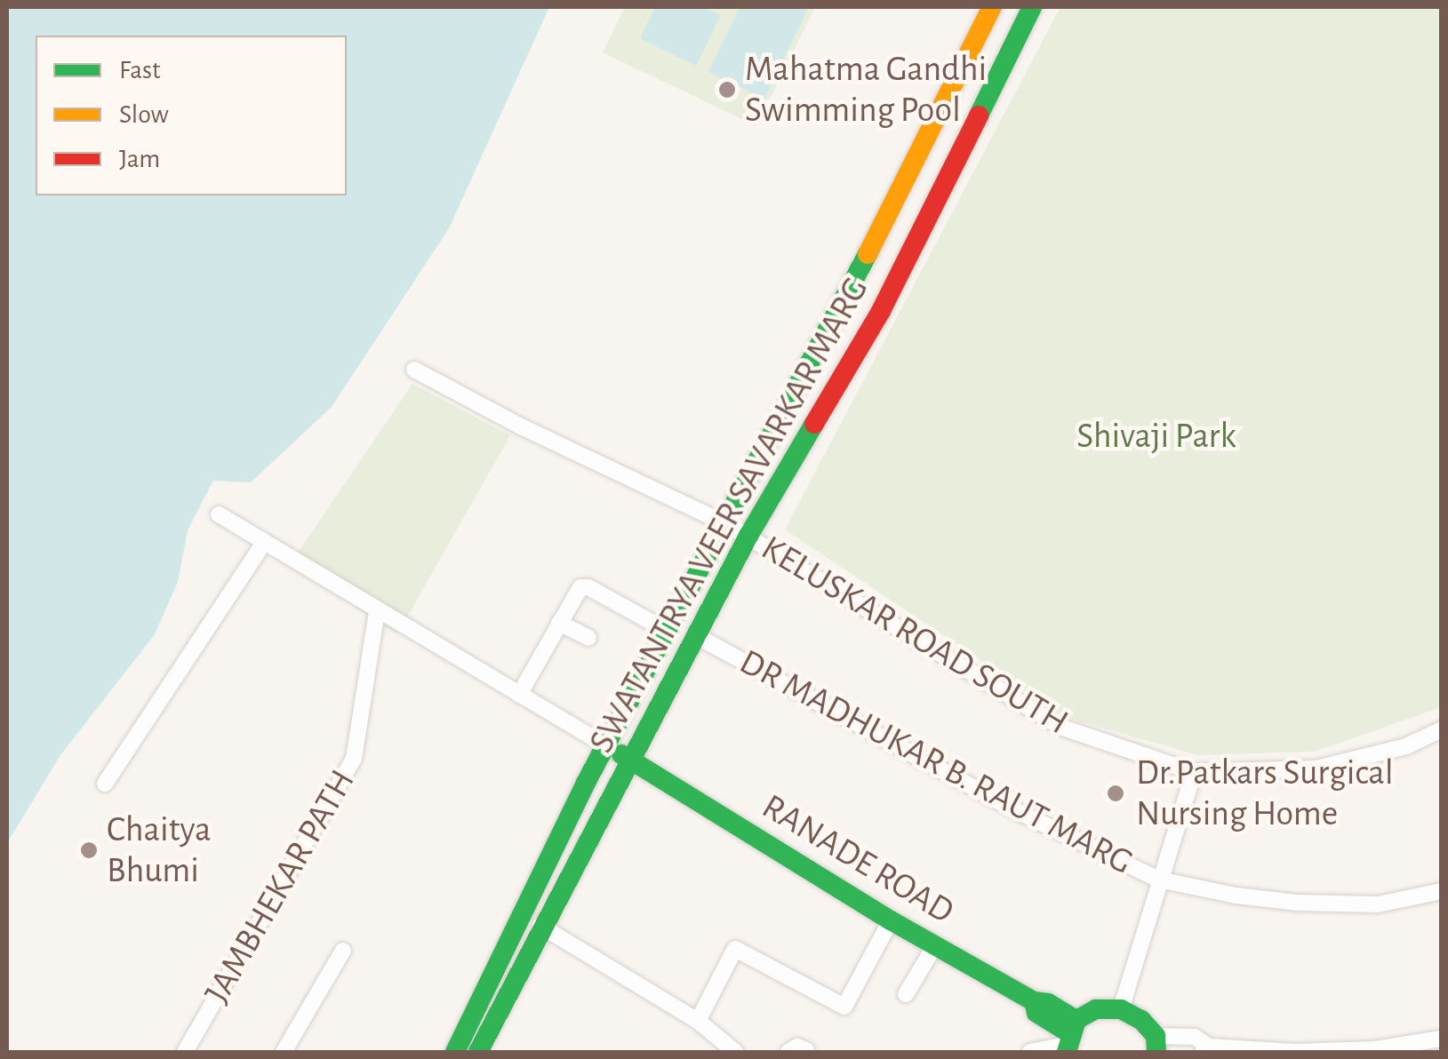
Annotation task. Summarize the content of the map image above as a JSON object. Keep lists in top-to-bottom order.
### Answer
{
  "streets": {
    "main road": ["SWATANTRYA VEER SAVARKAR MARG", "RANADE ROAD"],
    "street": ["KELUSKAR ROAD SOUTH", "DR MADHUKAR B. RAUT MARG", "JAMBHEKAR PATH"]
  },
  "crossings": [
    ["SWATANTRYA VEER SAVARKAR MARG", "KELUSKAR ROAD SOUTH"],
    ["SWATANTRYA VEER SAVARKAR MARG", "DR MADHUKAR B. RAUT MARG"],
    ["SWATANTRYA VEER SAVARKAR MARG", "RANADE ROAD"]
  ],
  "parks": ["Shivaji Park"],
  "places": ["Mahatma Gandhi Swimming Pool", "Dr.Patkars Surgical Nursing Home", "Chaitya Bhumi"],
  "legend": ["Fast", "Slow", "Jam"]
}
